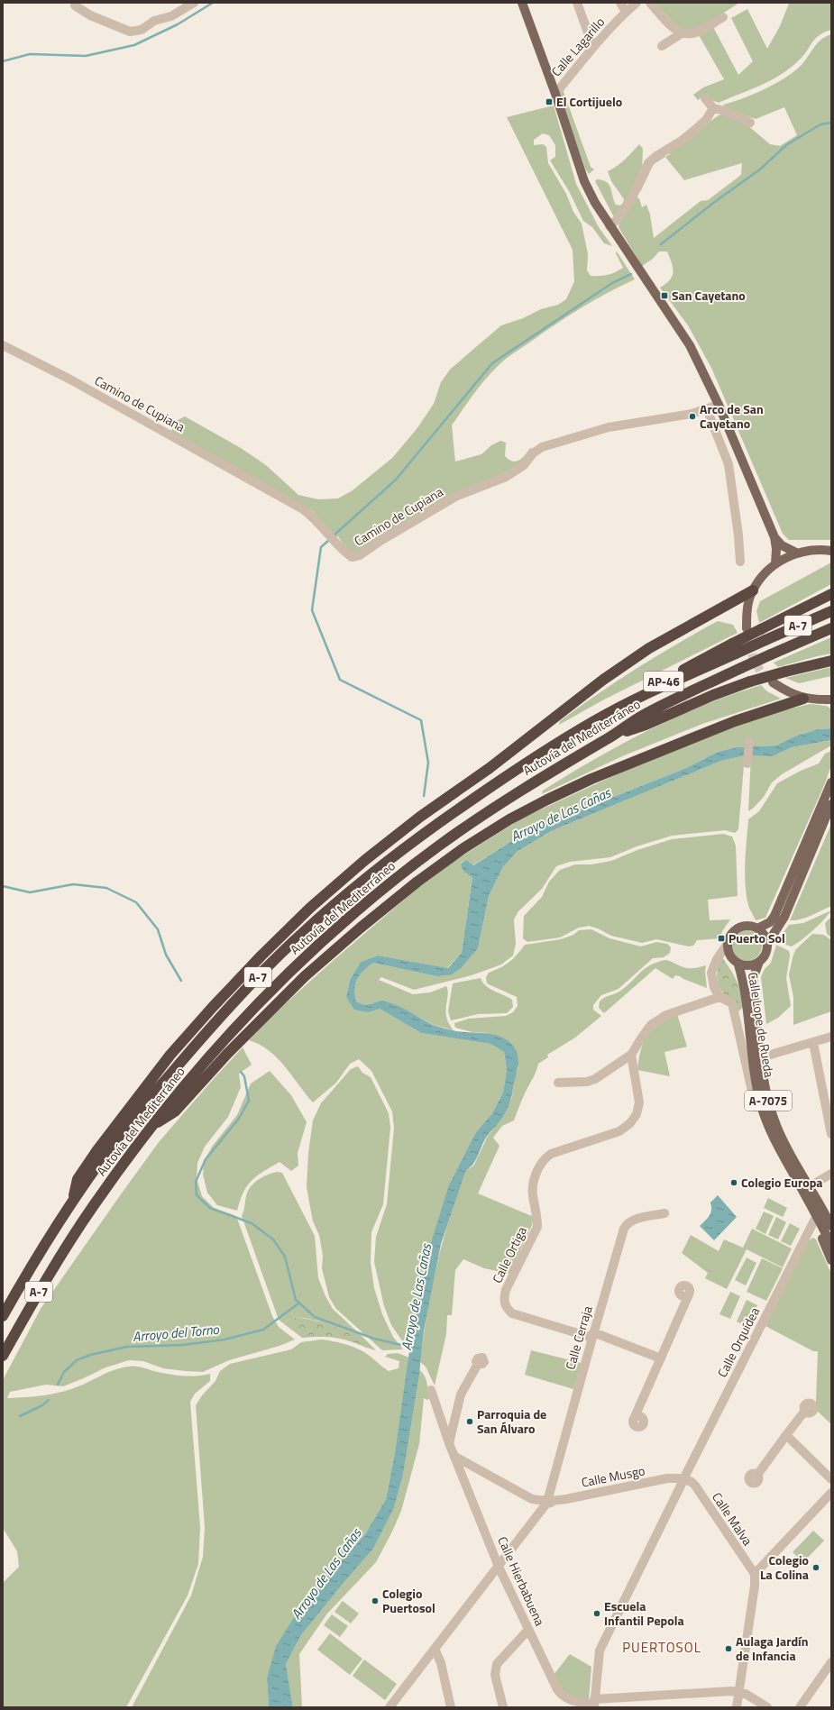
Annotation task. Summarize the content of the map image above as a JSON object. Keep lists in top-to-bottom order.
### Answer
{
  "streets": {
    "highway": ["A-7", "AP-46", "Autovía del Mediterráneo"],
    "main road": ["Calle Lope de Rueda", "A-7075"],
    "street": [
      "Calle Lagarillo",
      "Camino de Cupiana",
      "Calle Ortiga",
      "Calle Cerraja",
      "Calle Orquídea",
      "Calle Musgo",
      "Calle Malva",
      "Calle Hierbabuena"
    ]
  },
  "crossings": [
    ["AP-46", "Autovía del Mediterráneo"],
    ["Calle Lope de Rueda", "A-7075"],
    ["Calle Lope de Rueda", "Calle Orquídea"],
    ["Calle Ortiga", "Calle Cerraja"],
    ["Calle Cerraja", "Calle Musgo"],
    ["Calle Cerraja", "Calle Hierbabuena"],
    ["Calle Orquídea", "Calle Musgo"],
    ["Calle Orquídea", "Calle Malva"],
    ["Calle Orquídea", "Calle Hierbabuena"],
    ["Calle Musgo", "Calle Malva"],
    ["Calle Musgo", "Calle Hierbabuena"]
  ],
  "districts": ["PUERTOSOL"],
  "water": ["Arroyo de Las Cañas", "Arroyo del Torno"],
  "places": {
    "transit": ["El Cortijuelo", "San Cayetano", "Puerto Sol"],
    "other": [
      "Arco de San Cayetano",
      "Colegio Europa",
      "Parroquia de San Álvaro",
      "Colegio La Colina",
      "Colegio Puertosol",
      "Escuela Infantil Pepola",
      "Aulaga Jardín de Infancia"
    ]
  }
}
